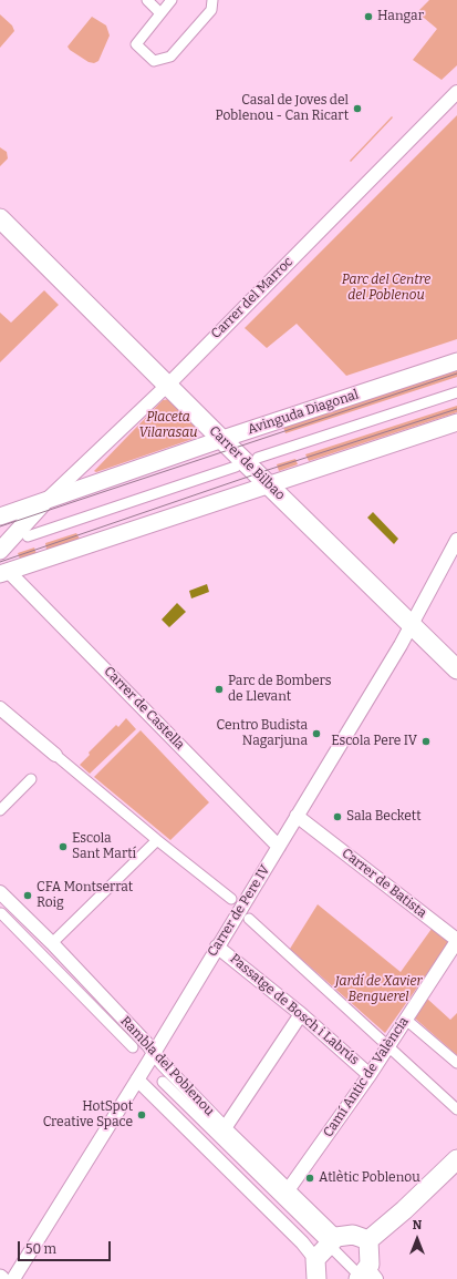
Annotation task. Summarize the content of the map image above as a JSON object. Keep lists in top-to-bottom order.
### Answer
{
  "streets": {
    "main road": ["Carrer de Bilbao", "Rambla del Poblenou"],
    "street": [
      "Carrer del Marroc",
      "Avinguda Diagonal",
      "Carrer de Castella",
      "Carrer de Batista",
      "Carrer de Pere IV",
      "Passatge de Bosch i Labrús",
      "Camí Antic de València"
    ]
  },
  "crossings": [
    ["Carrer del Marroc", "Avinguda Diagonal"],
    ["Carrer del Marroc", "Carrer de Bilbao"],
    ["Avinguda Diagonal", "Carrer de Bilbao"],
    ["Carrer de Bilbao", "Carrer de Pere IV"],
    ["Carrer de Castella", "Carrer de Pere IV"],
    ["Carrer de Batista", "Carrer de Pere IV"],
    ["Carrer de Batista", "Camí Antic de València"],
    ["Carrer de Pere IV", "Passatge de Bosch i Labrús"],
    ["Carrer de Pere IV", "Rambla del Poblenou"],
    ["Passatge de Bosch i Labrús", "Camí Antic de València"],
    ["Rambla del Poblenou", "Camí Antic de València"]
  ],
  "parks": ["Parc del Centre del Poblenou", "Placeta Vilarasau", "Jardí de Xavier Benguerel"],
  "places": [
    "Hangar",
    "Casal de Joves del Poblenou - Can Ricart",
    "Parc de Bombers de Llevant",
    "Centro Budista Nagarjuna",
    "Escola Pere IV",
    "Sala Beckett",
    "Escola Sant Martí",
    "CFA Montserrat Roig",
    "HotSpot Creative Space",
    "Atlètic Poblenou"
  ],
  "scale_bar": "50 m",
  "north": "top"
}
